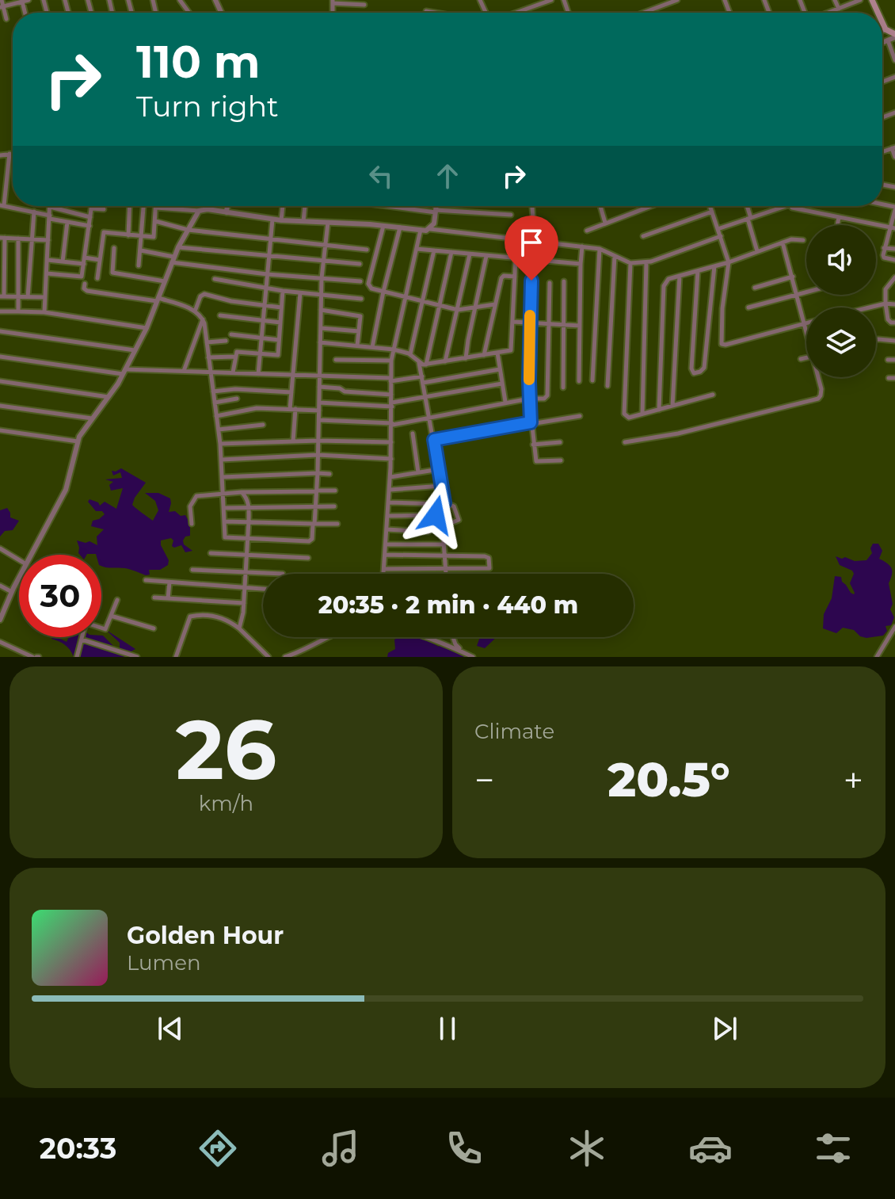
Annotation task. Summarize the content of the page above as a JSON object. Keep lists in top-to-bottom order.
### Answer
{
  "page": {
    "turn": ["110 m", "Turn right"],
    "limit": "30",
    "trip": "20:35 · 2 min · 440 m",
    "tile": [
      ["26", "km/h"],
      "Climate"
    ],
    "heat": ["−", "20.5°", "+"],
    "song": ["Golden Hour", "Lumen"],
    "tabs": "20:33"
  }
}
